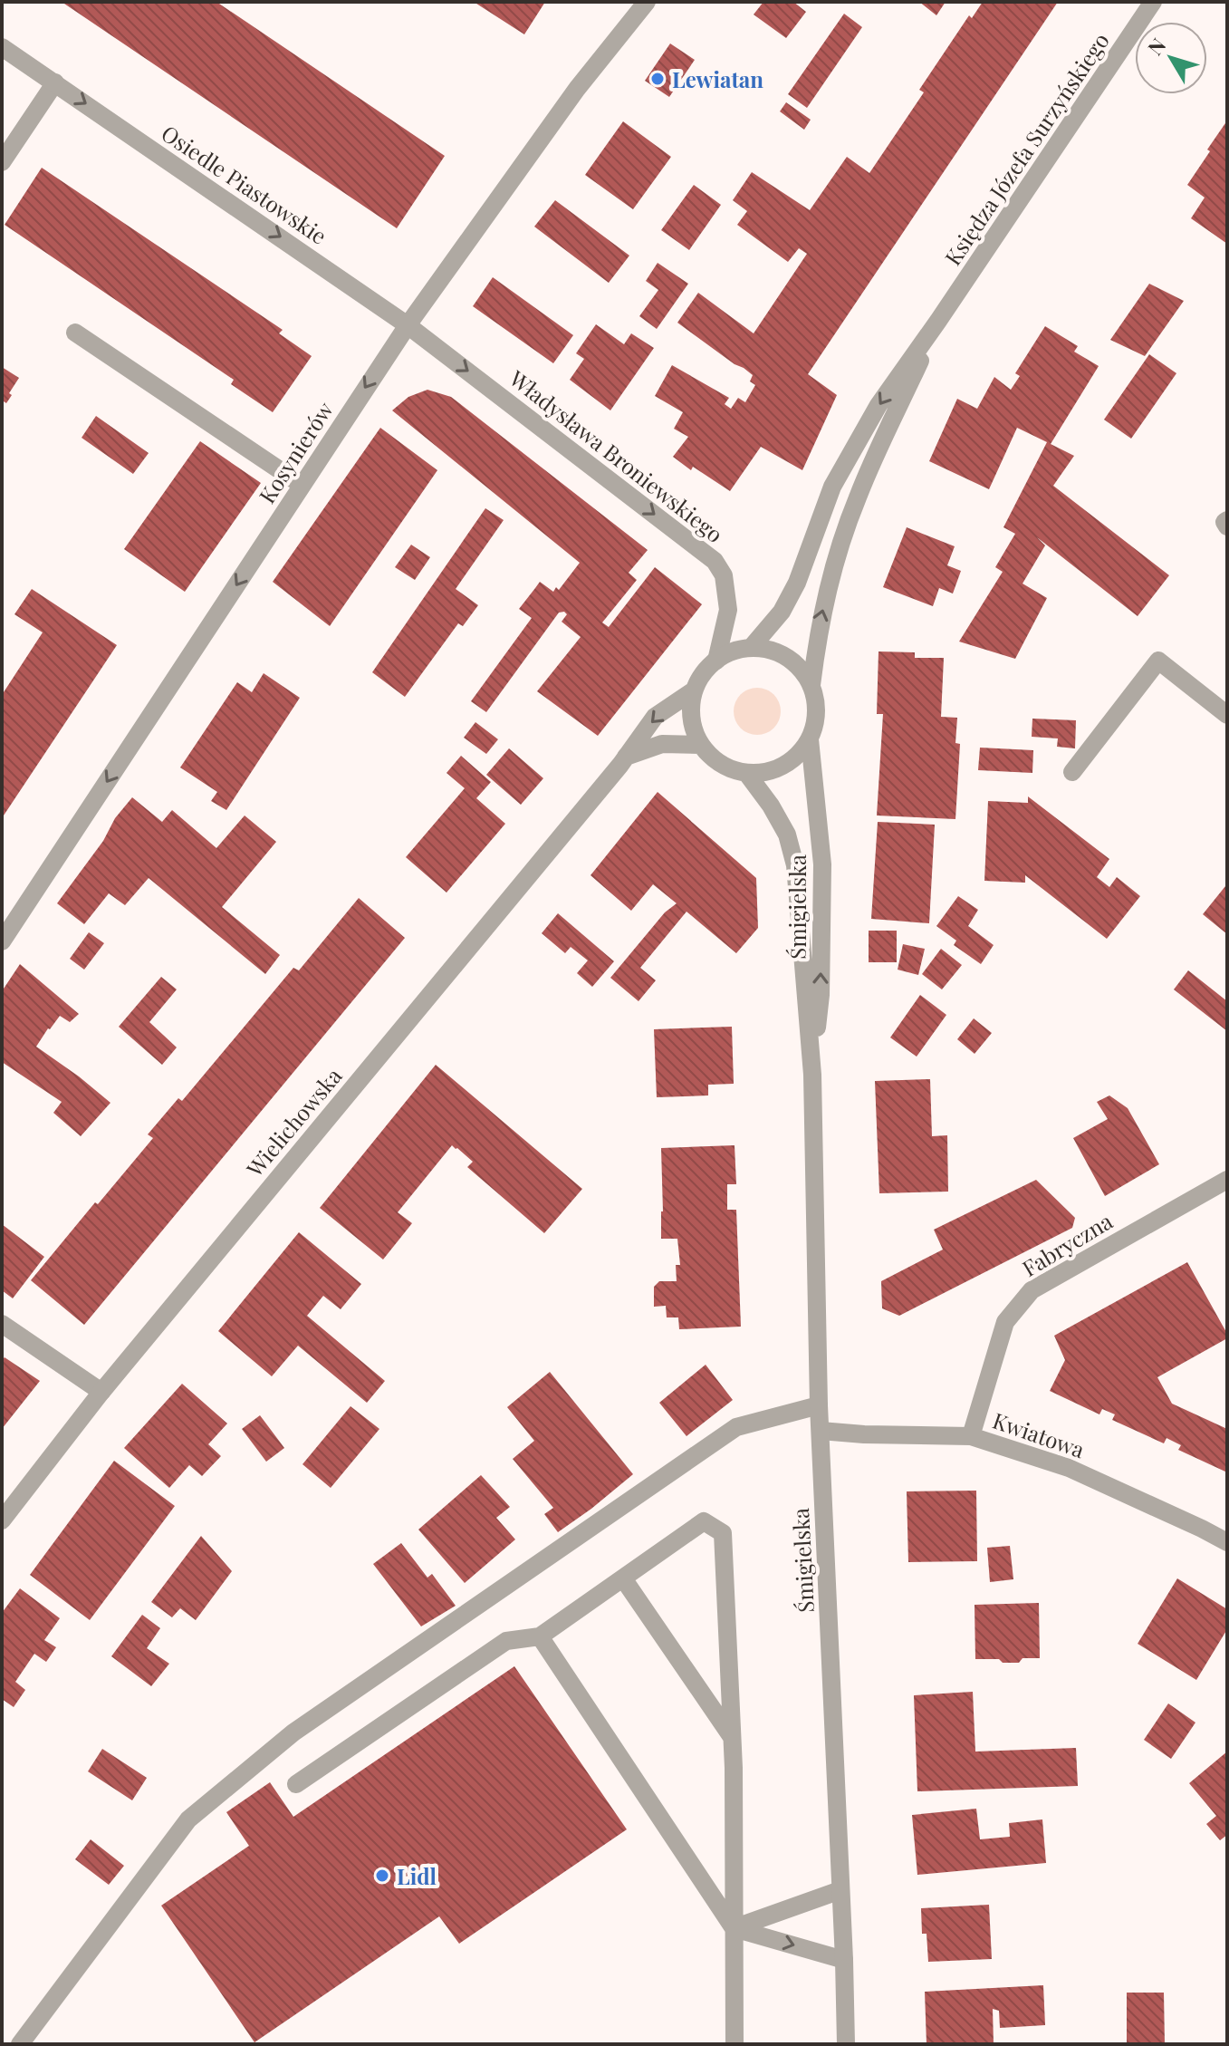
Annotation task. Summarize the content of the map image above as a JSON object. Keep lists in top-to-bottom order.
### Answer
{
  "streets": {
    "street": [
      "Księdza Józefa Surzyńskiego",
      "Osiedle Piastowskie",
      "Kosynierów",
      "Władysława Broniewskiego",
      "Śmigielska",
      "Wielichowska",
      "Fabryczna",
      "Kwiatowa"
    ]
  },
  "crossings": [
    ["Księdza Józefa Surzyńskiego", "Władysława Broniewskiego"],
    ["Księdza Józefa Surzyńskiego", "Śmigielska"],
    ["Księdza Józefa Surzyńskiego", "Wielichowska"],
    ["Osiedle Piastowskie", "Kosynierów"],
    ["Osiedle Piastowskie", "Władysława Broniewskiego"],
    ["Kosynierów", "Władysława Broniewskiego"],
    ["Władysława Broniewskiego", "Śmigielska"],
    ["Władysława Broniewskiego", "Wielichowska"],
    ["Śmigielska", "Wielichowska"],
    ["Śmigielska", "Kwiatowa"],
    ["Fabryczna", "Kwiatowa"]
  ],
  "one_way": ["Osiedle Piastowskie", "Kosynierów", "Władysława Broniewskiego"],
  "places": ["Lewiatan", "Lidl"],
  "north": "top left"
}
